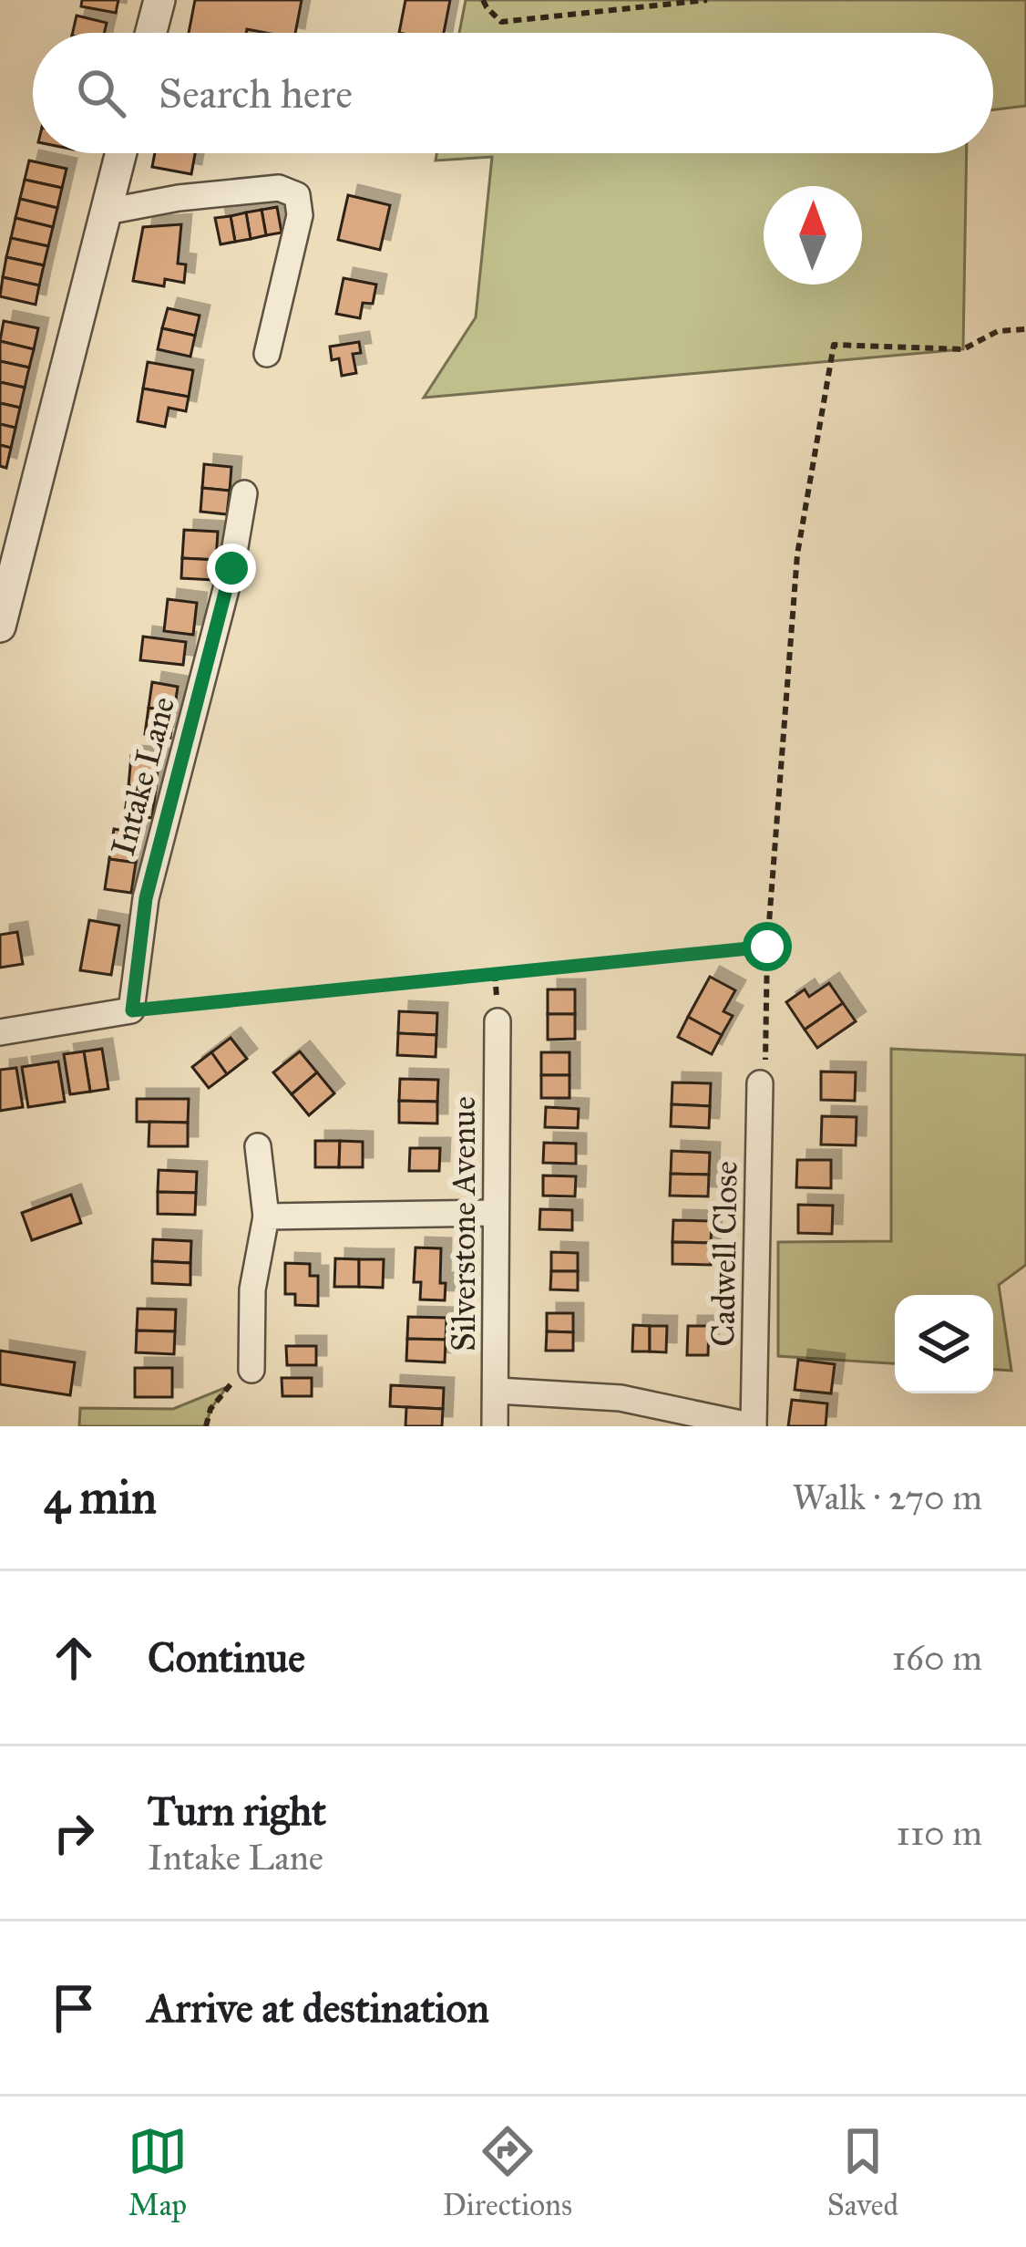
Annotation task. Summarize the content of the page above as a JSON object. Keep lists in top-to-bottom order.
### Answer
{
  "streets": {
    "street": ["Intake Lane", "Silverstone Avenue", "Cadwell Close"]
  },
  "north": "top",
  "page": {
    "search": "Search here",
    "heading": ["4 min", "Walk · 270 m"],
    "list": [
      ["Continue", "160 m"],
      ["Turn right", "Intake Lane", "110 m"],
      "Arrive at destination"
    ],
    "nav": ["Map", "Directions", "Saved"]
  }
}
